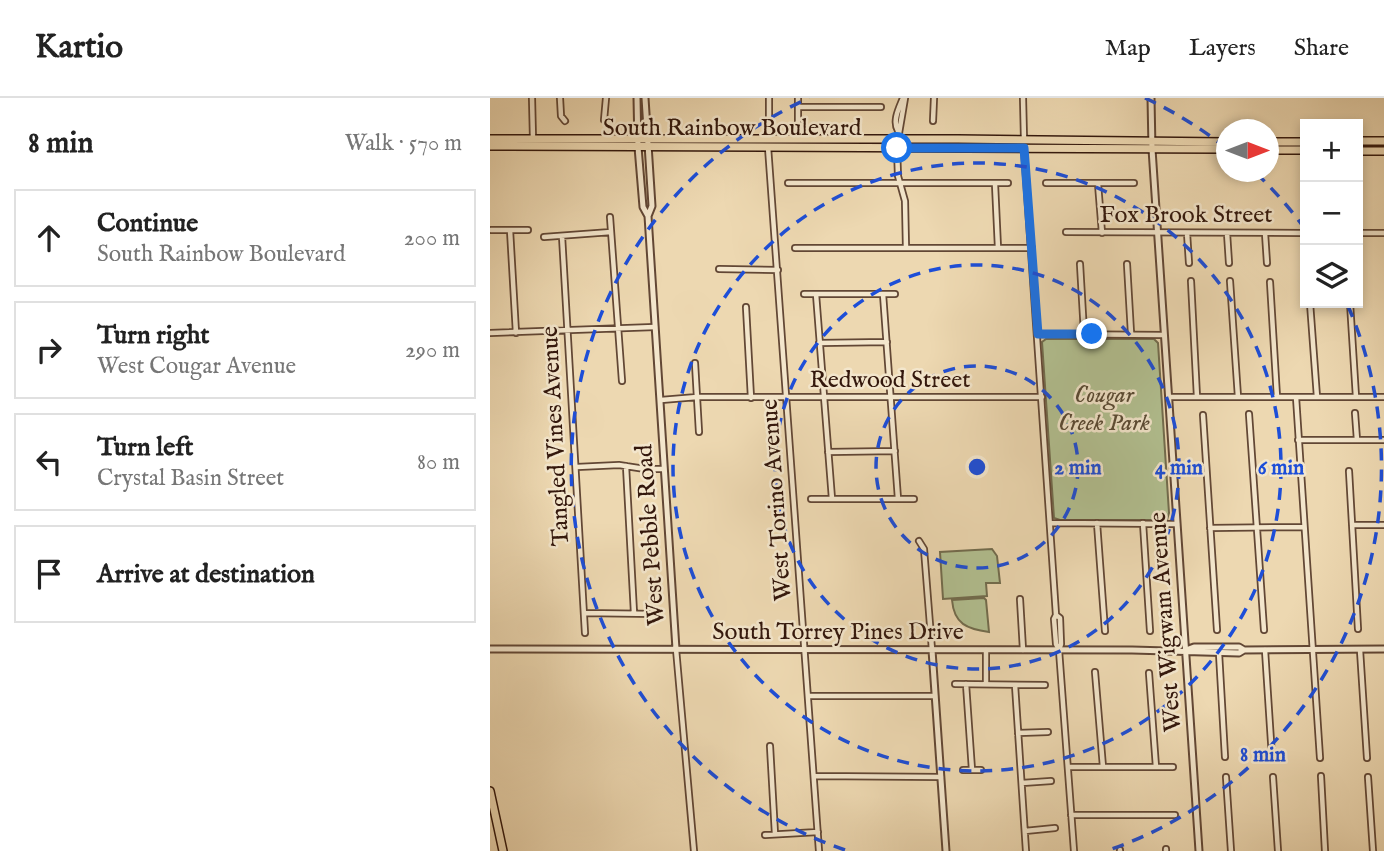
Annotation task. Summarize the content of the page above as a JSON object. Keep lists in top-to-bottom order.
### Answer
{
  "streets": {
    "main road": ["South Rainbow Boulevard"],
    "street": [
      "Fox Brook Street",
      "Redwood Street",
      "Tangled Vines Avenue",
      "West Torino Avenue",
      "West Pebble Road",
      "West Wigwam Avenue",
      "South Torrey Pines Drive"
    ]
  },
  "crossings": [
    ["South Rainbow Boulevard", "West Torino Avenue"],
    ["South Rainbow Boulevard", "West Pebble Road"],
    ["South Rainbow Boulevard", "West Wigwam Avenue"],
    ["Fox Brook Street", "West Wigwam Avenue"],
    ["Redwood Street", "West Torino Avenue"],
    ["Redwood Street", "West Pebble Road"],
    ["West Torino Avenue", "South Torrey Pines Drive"],
    ["West Pebble Road", "South Torrey Pines Drive"],
    ["West Wigwam Avenue", "South Torrey Pines Drive"]
  ],
  "parks": ["Cougar Creek Park"],
  "north": "right",
  "page": {
    "header": "Kartio",
    "nav": ["Map", "Layers", "Share"],
    "heading": ["8 min", "Walk · 570 m"],
    "map_buttons": ["+", "−"],
    "list": [
      ["Continue", "South Rainbow Boulevard", "200 m"],
      ["Turn right", "West Cougar Avenue", "290 m"],
      ["Turn left", "Crystal Basin Street", "80 m"],
      "Arrive at destination"
    ]
  },
  "rings": [
    "2 min",
    "4 min",
    "6 min",
    "8 min"
  ]
}
